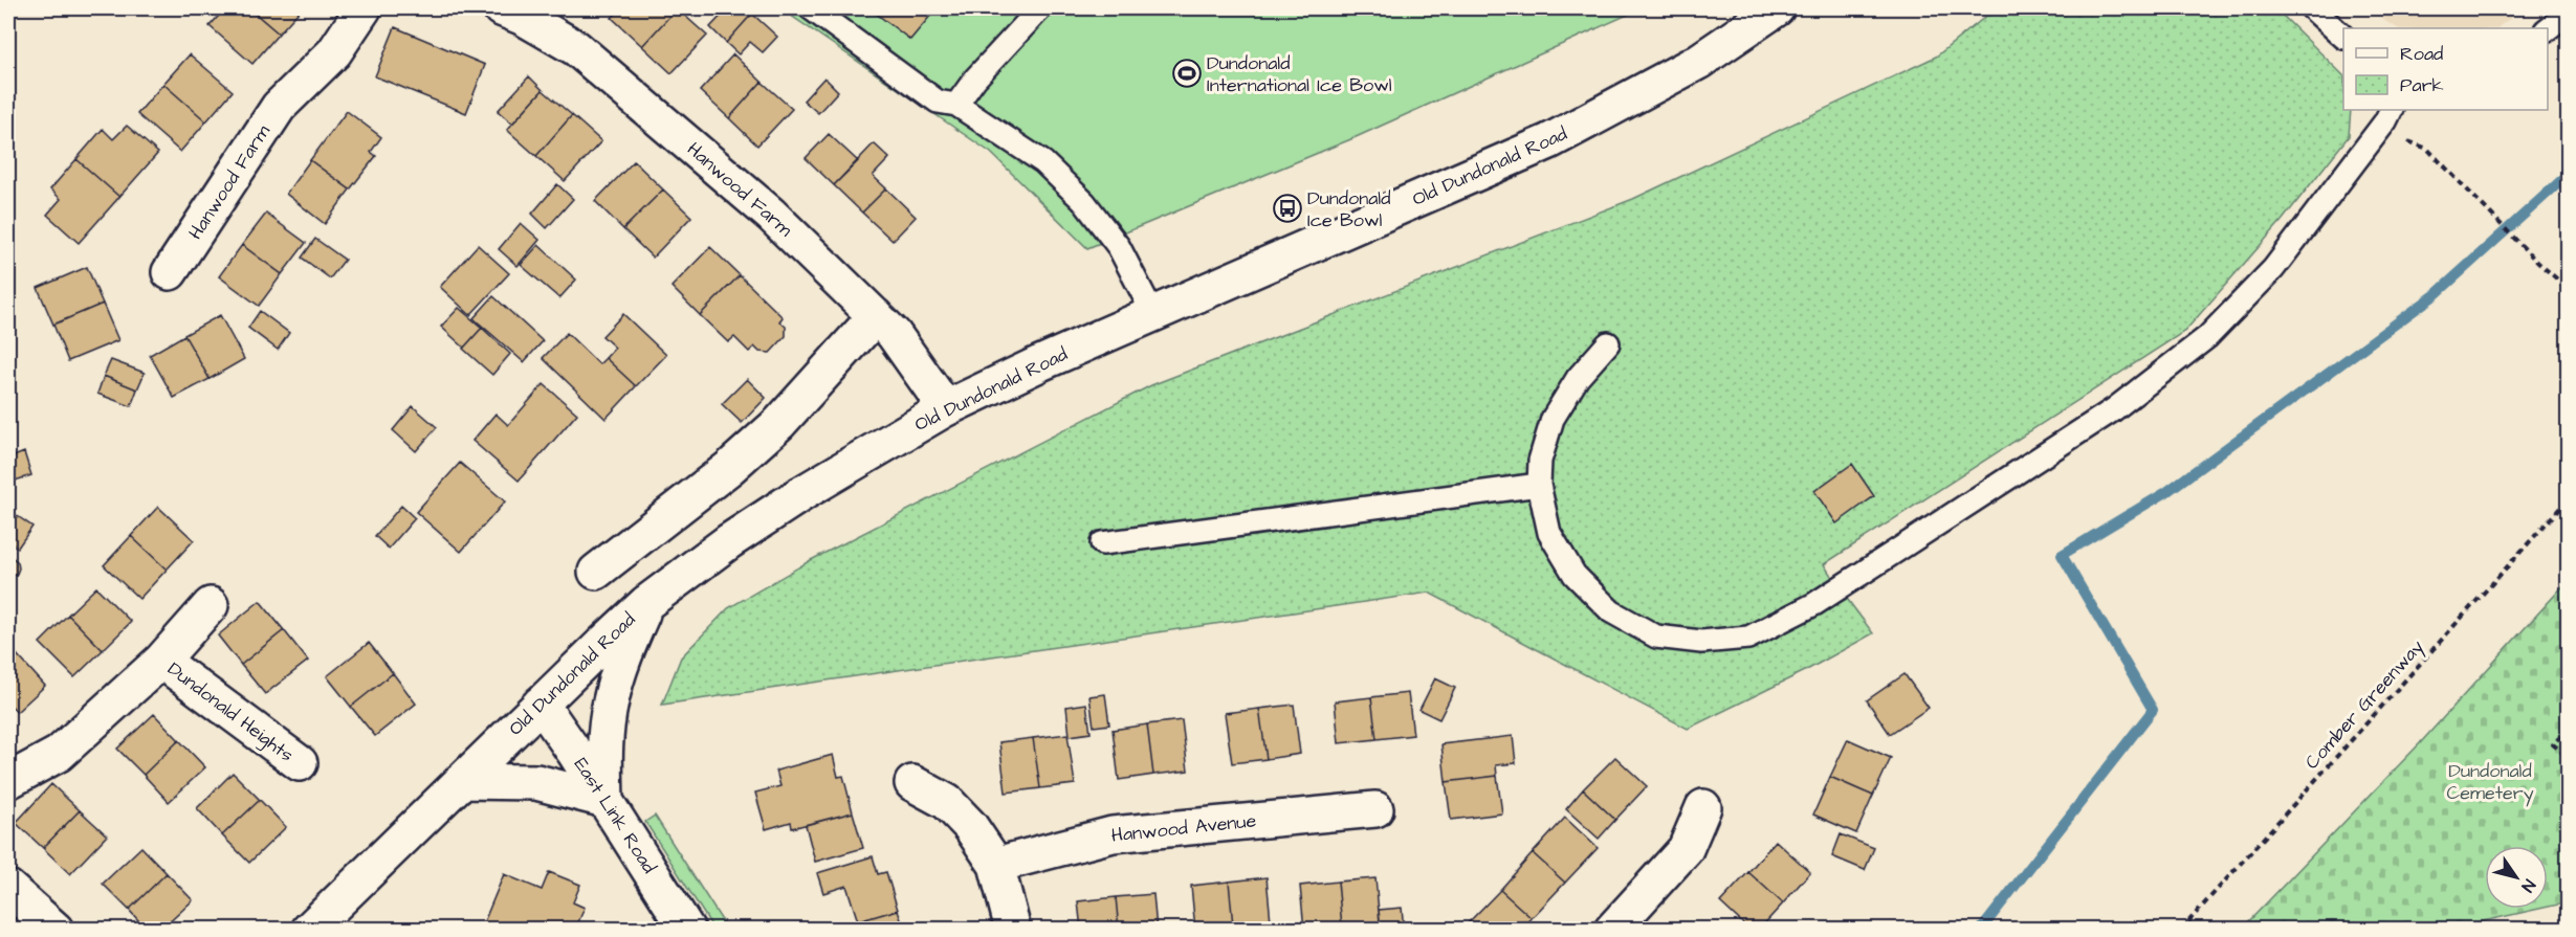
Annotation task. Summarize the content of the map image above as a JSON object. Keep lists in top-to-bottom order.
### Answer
{
  "streets": {
    "street": [
      "Old Dundonald Road",
      "Hanwood Farm",
      "Dundonald Heights",
      "East Link Road",
      "Hanwood Avenue"
    ],
    "path": ["Comber Greenway"]
  },
  "crossings": [
    ["Old Dundonald Road", "Hanwood Farm"],
    ["Old Dundonald Road", "East Link Road"]
  ],
  "parks": ["Dundonald Cemetery"],
  "places": {
    "sports": ["Dundonald International Ice Bowl"],
    "bus stop": ["Dundonald Ice Bowl"]
  },
  "legend": ["Road", "Park"],
  "north": "bottom right"
}
